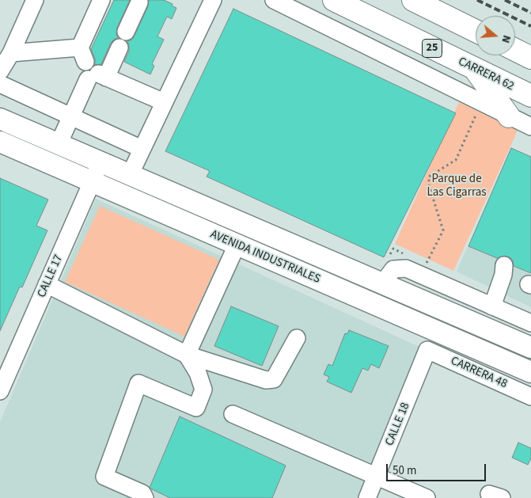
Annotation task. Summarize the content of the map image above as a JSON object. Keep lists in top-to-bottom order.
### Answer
{
  "streets": {
    "highway": ["25", "CARRERA 62"],
    "main road": ["AVENIDA INDUSTRIALES"],
    "street": ["CALLE 17", "CARRERA 48", "CALLE 18"]
  },
  "crossings": [
    ["AVENIDA INDUSTRIALES", "CALLE 17"],
    ["CARRERA 48", "CALLE 18"]
  ],
  "parks": ["Parque de Las Cigarras"],
  "scale_bar": "50 m",
  "north": "right"
}
